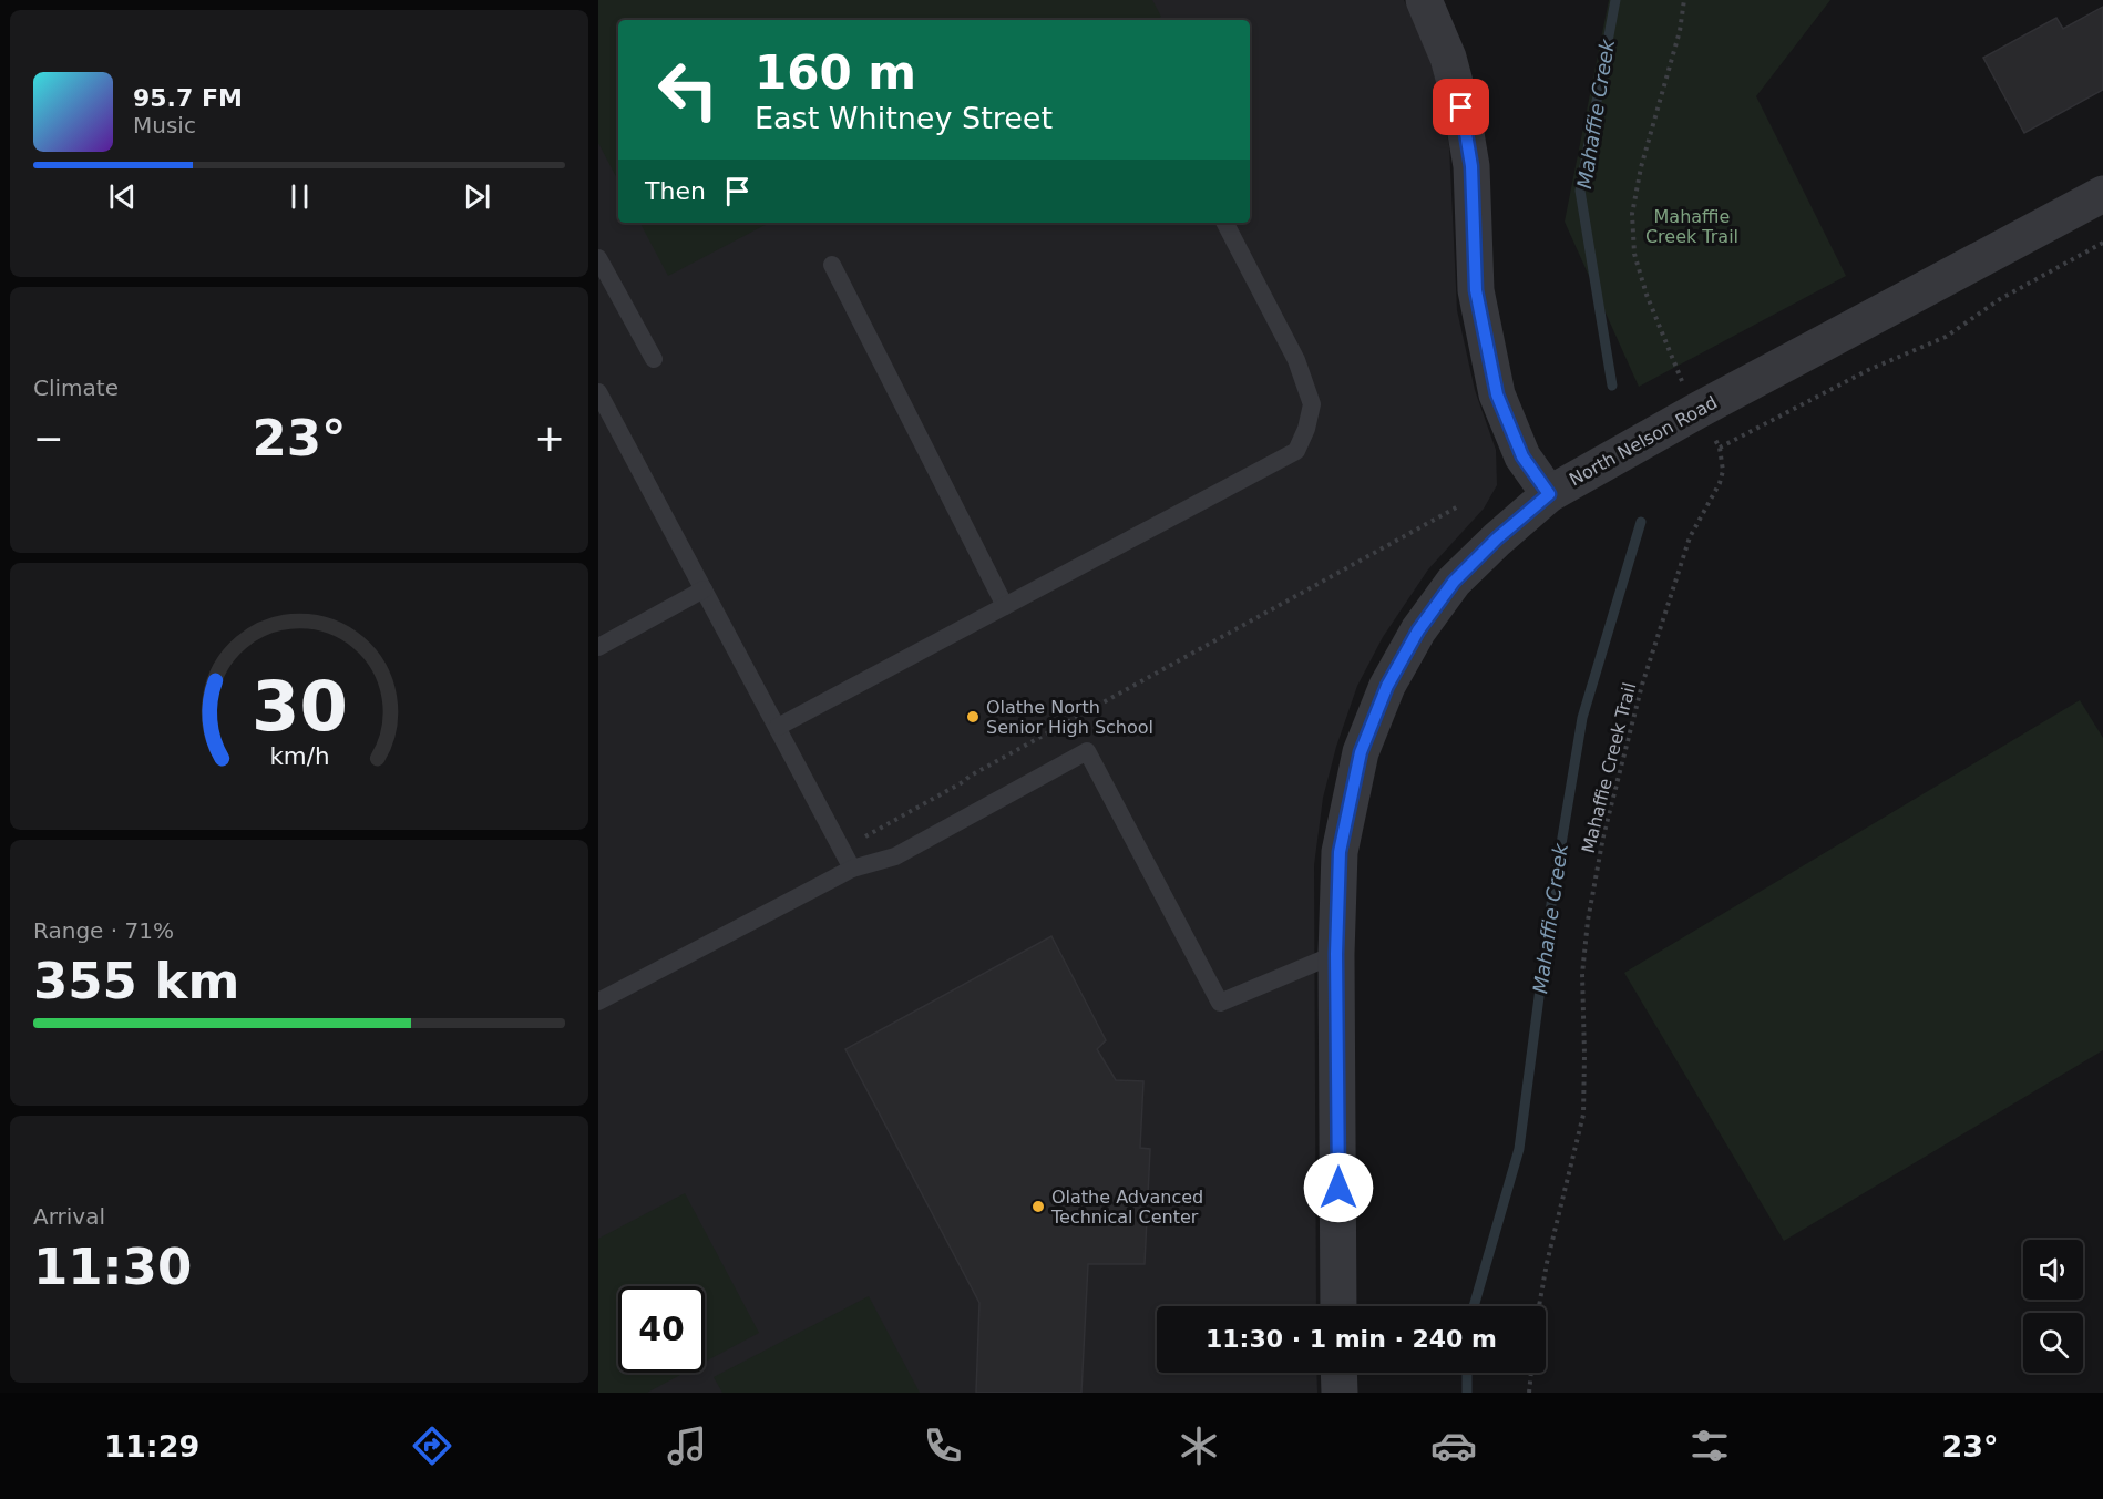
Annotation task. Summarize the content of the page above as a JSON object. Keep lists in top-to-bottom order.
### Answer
{
  "streets": {
    "street": ["North Nelson Road"],
    "path": ["Mahaffie Creek Trail"]
  },
  "crossings": [
    ["North Nelson Road", "Mahaffie Creek Trail"]
  ],
  "water": ["Mahaffie Creek"],
  "parks": ["Mahaffie Creek Trail"],
  "places": ["Olathe North Senior High School", "Olathe Advanced Technical Center"],
  "page": {
    "turn": ["160 m", "East Whitney Street"],
    "song": ["95.7 FM", "Music"],
    "then": "Then",
    "tile": [
      "Climate",
      ["Range · 71%", "355 km"],
      ["Arrival", "11:30"]
    ],
    "heat": ["−", "23°", "+"],
    "limit": "40",
    "trip": "11:30 · 1 min · 240 m",
    "tabs": ["11:29", "23°"],
    "gauge": ["30", "km/h"]
  }
}
